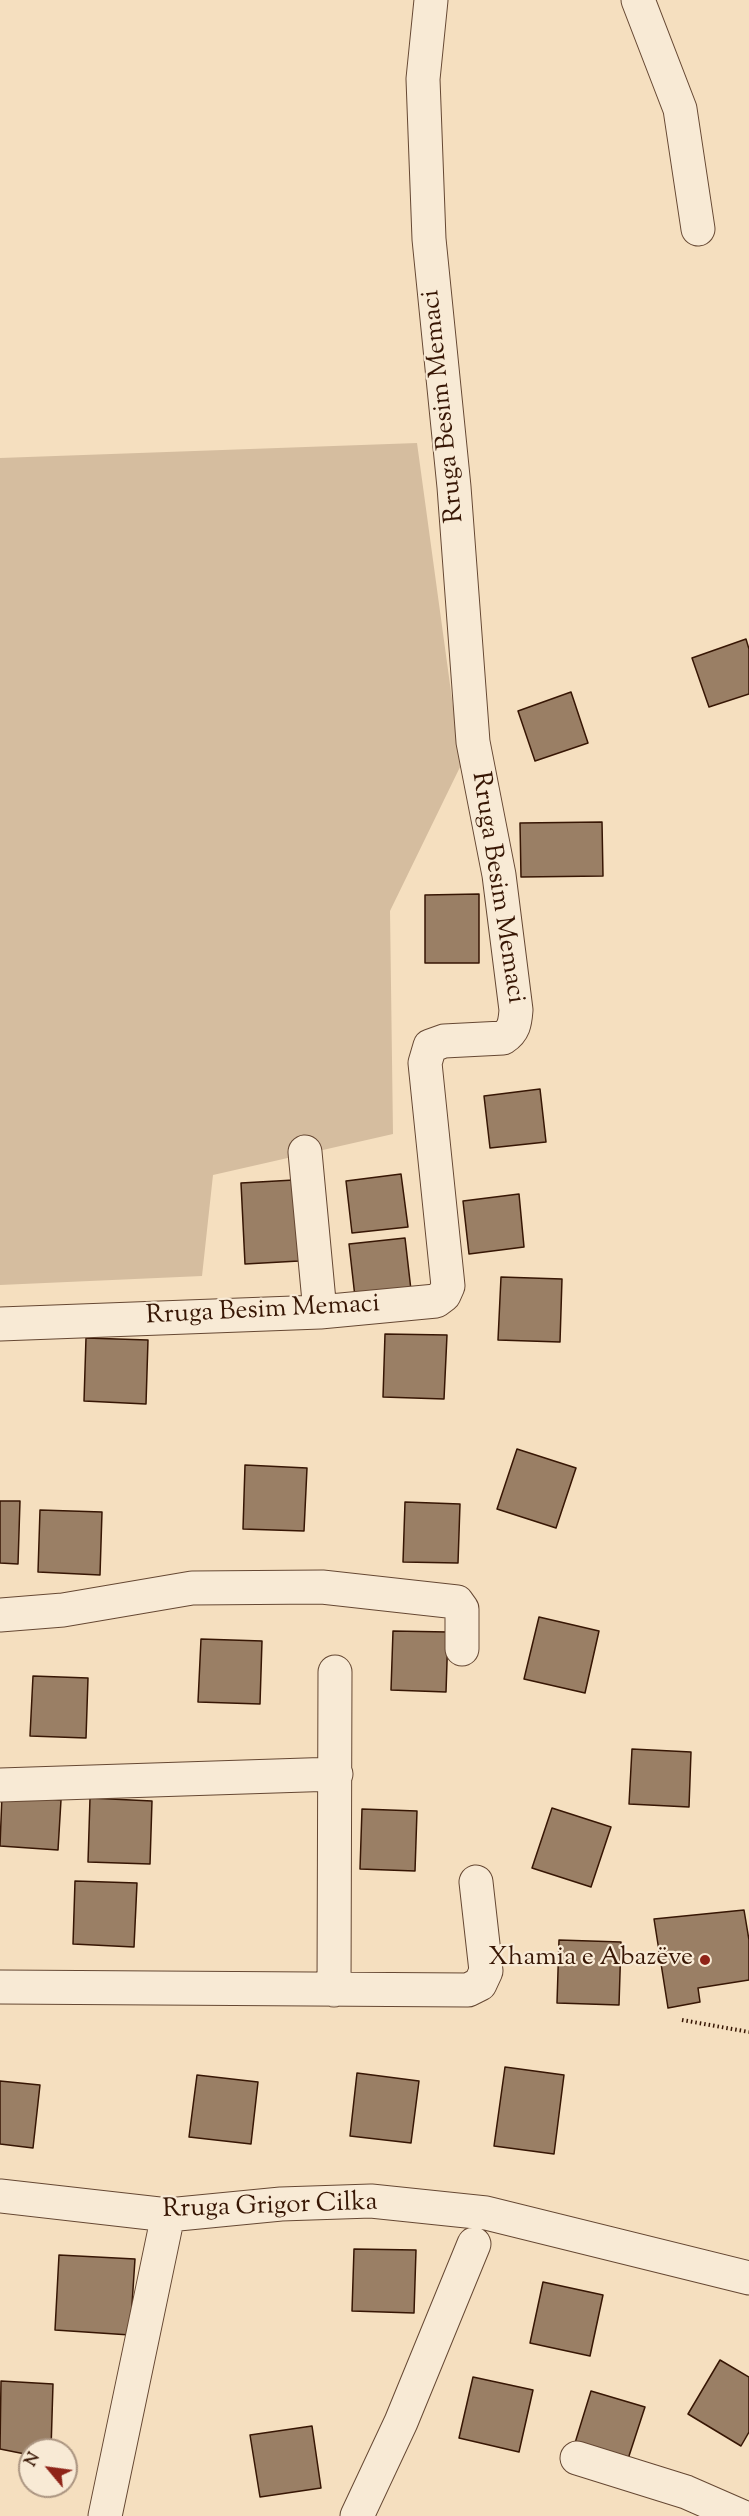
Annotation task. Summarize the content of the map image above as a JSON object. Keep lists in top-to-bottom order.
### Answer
{
  "streets": {
    "street": ["Rruga Besim Memaci", "Rruga Grigor Cilka"]
  },
  "places": ["Xhamia e Abazëve"],
  "north": "top left"
}
